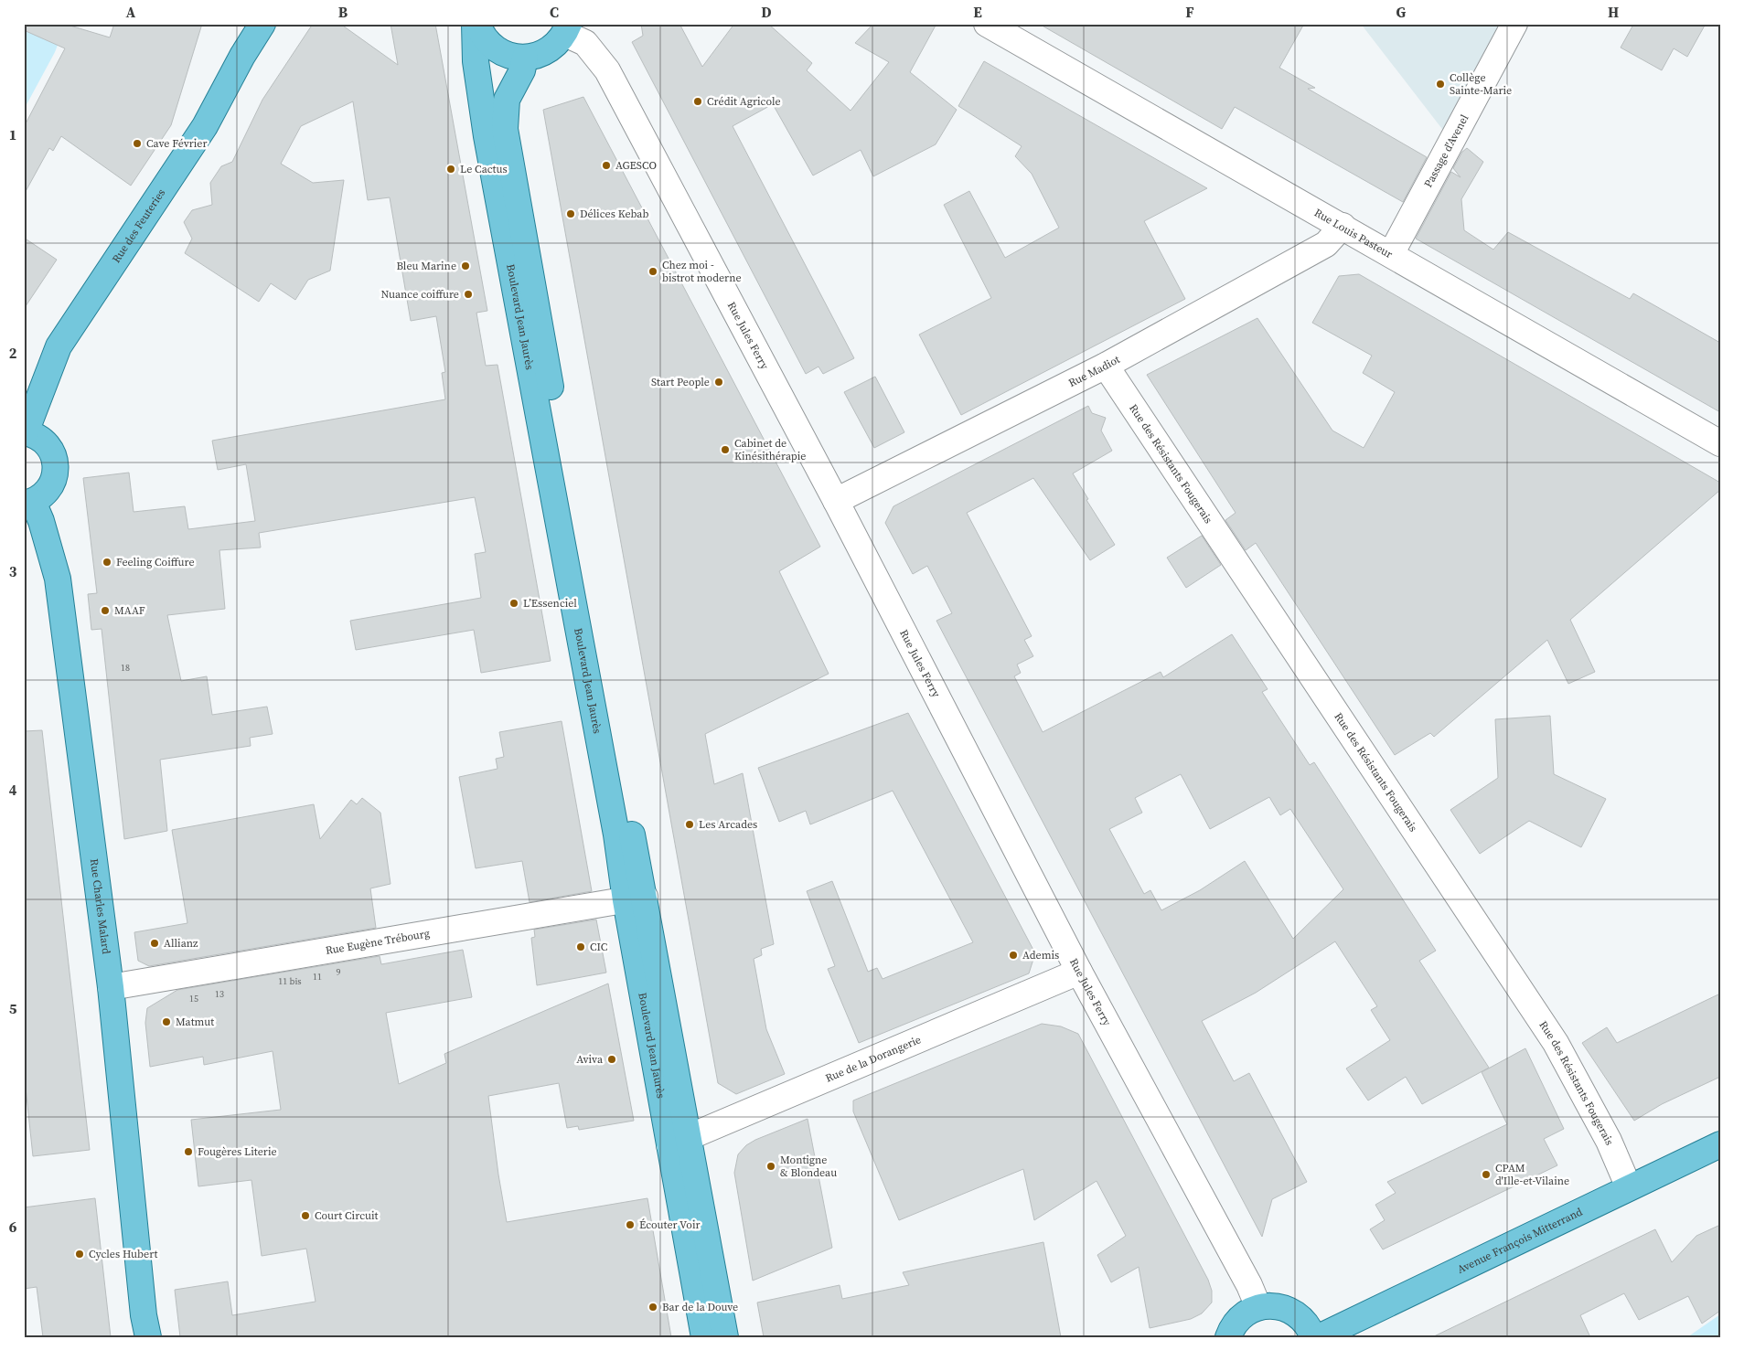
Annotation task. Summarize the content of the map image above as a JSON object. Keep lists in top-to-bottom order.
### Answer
{
  "streets": {
    "main road": [
      "Rue des Feuteries",
      "Boulevard Jean Jaurès",
      "Rue Charles Malard",
      "Avenue François Mitterrand"
    ],
    "street": [
      "Passage d'Avenel",
      "Rue Louis Pasteur",
      "Rue Jules Ferry",
      "Rue Madiot",
      "Rue des Résistants Fougerais",
      "Rue Eugène Trébourg",
      "Rue de la Dorangerie"
    ]
  },
  "crossings": [
    ["Passage d'Avenel", "Rue Louis Pasteur"],
    ["Rue Louis Pasteur", "Rue Madiot"],
    ["Boulevard Jean Jaurès", "Rue Eugène Trébourg"],
    ["Boulevard Jean Jaurès", "Rue de la Dorangerie"],
    ["Rue Jules Ferry", "Rue Madiot"],
    ["Rue Jules Ferry", "Rue de la Dorangerie"],
    ["Rue Madiot", "Rue des Résistants Fougerais"],
    ["Rue des Résistants Fougerais", "Avenue François Mitterrand"],
    ["Rue Charles Malard", "Rue Eugène Trébourg"]
  ],
  "places": [
    "Collège Sainte-Marie",
    "Crédit Agricole",
    "Cave Février",
    "AGESCO",
    "Le Cactus",
    "Délices Kebab",
    "Bleu Marine",
    "Chez moi - bistrot moderne",
    "Nuance coiffure",
    "Start People",
    "Cabinet de Kinésithérapie",
    "Feeling Coiffure",
    "L’Essenciel",
    "MAAF",
    "Les Arcades",
    "Allianz",
    "CIC",
    "Ademis",
    "Matmut",
    "Aviva",
    "Fougères Literie",
    "Montigne & Blondeau",
    "CPAM d'Ille-et-Vilaine",
    "Court Circuit",
    "Écouter Voir",
    "Cycles Hubert",
    "Bar de la Douve"
  ],
  "house_numbers": [
    "18",
    "9",
    "11",
    "11 bis",
    "13",
    "15"
  ],
  "grid": {
    "columns": [
      "A",
      "B",
      "C",
      "D",
      "E",
      "F",
      "G",
      "H"
    ],
    "rows": [
      "1",
      "2",
      "3",
      "4",
      "5",
      "6"
    ]
  }
}
